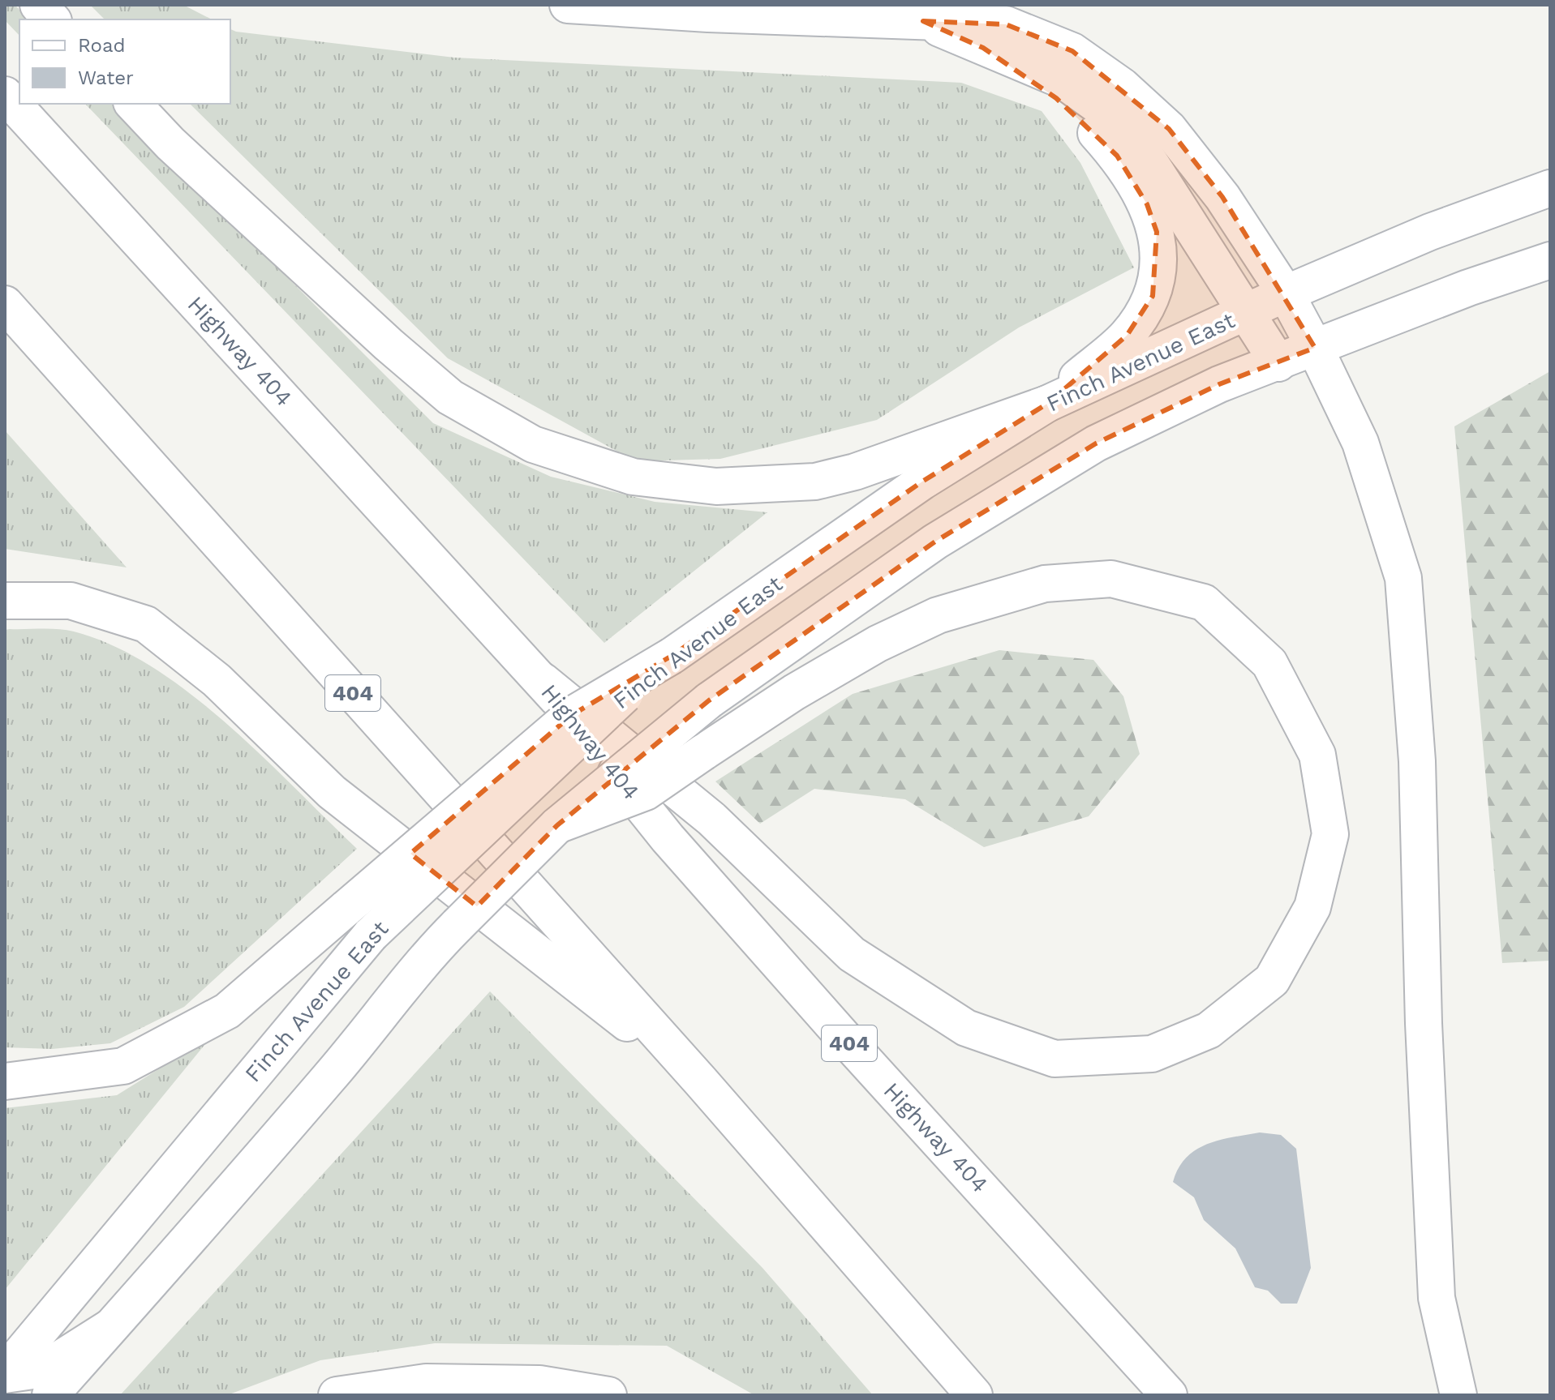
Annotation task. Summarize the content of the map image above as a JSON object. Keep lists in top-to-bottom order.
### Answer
{
  "streets": {
    "main road": ["Highway 404", "Finch Avenue East", "404"]
  },
  "legend": ["Road", "Water"]
}
